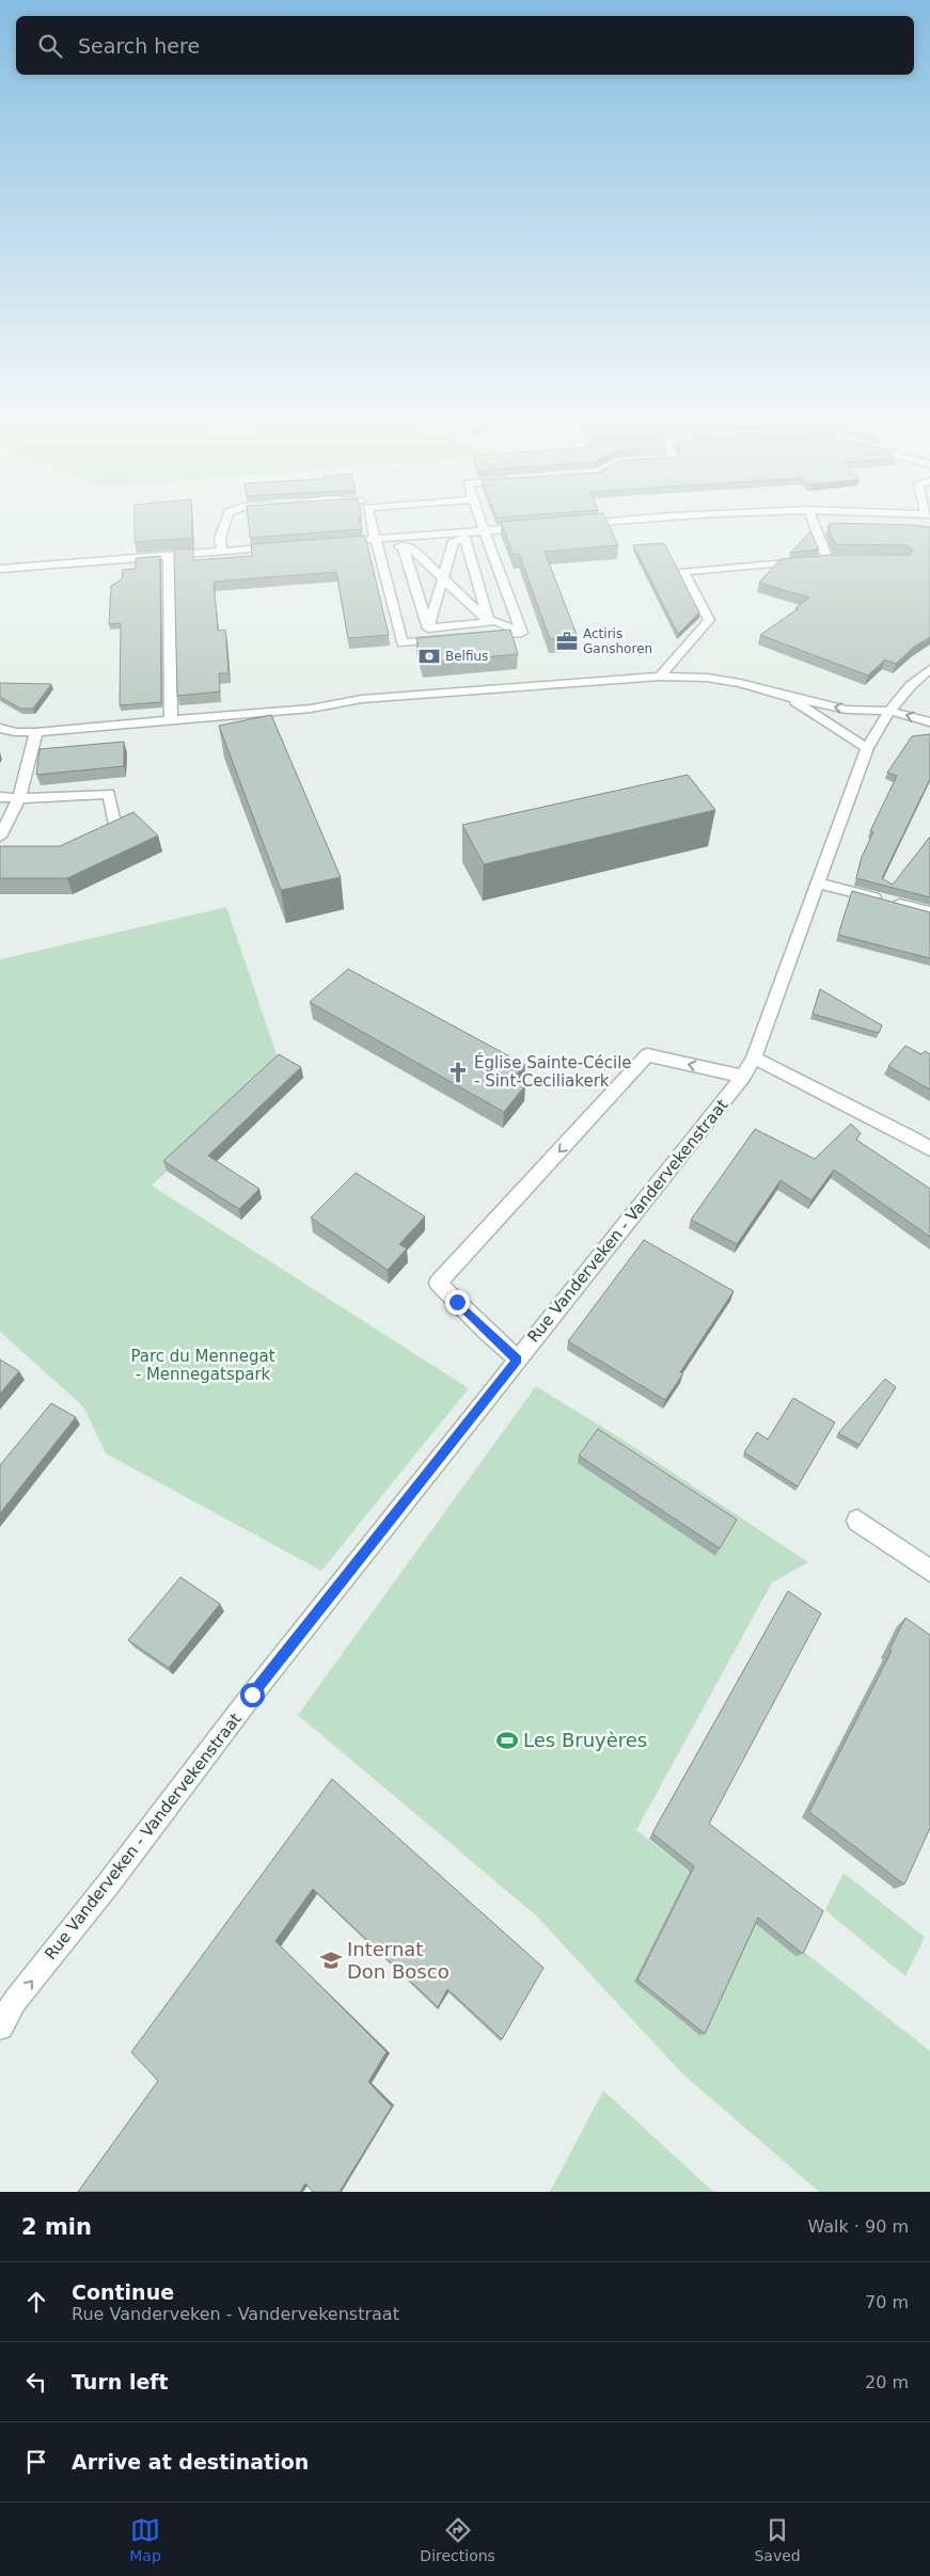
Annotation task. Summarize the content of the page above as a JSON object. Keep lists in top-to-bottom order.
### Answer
{
  "streets": {
    "street": ["Rue Vanderveken - Vandervekenstraat"]
  },
  "one_way": ["Rue Vanderveken - Vandervekenstraat"],
  "parks": ["Parc du Mennegat - Mennegatspark"],
  "places": {
    "office": ["Actiris Ganshoren"],
    "bank": ["Belfius"],
    "church": ["Église Sainte-Cécile - Sint-Ceciliakerk"],
    "sports": ["Les Bruyères"],
    "school or university": ["Internat Don Bosco"]
  },
  "page": {
    "search": "Search here",
    "heading": ["2 min", "Walk · 90 m"],
    "list": [
      ["Continue", "Rue Vanderveken - Vandervekenstraat", "70 m"],
      ["Turn left", "20 m"],
      "Arrive at destination"
    ],
    "nav": ["Map", "Directions", "Saved"]
  }
}
